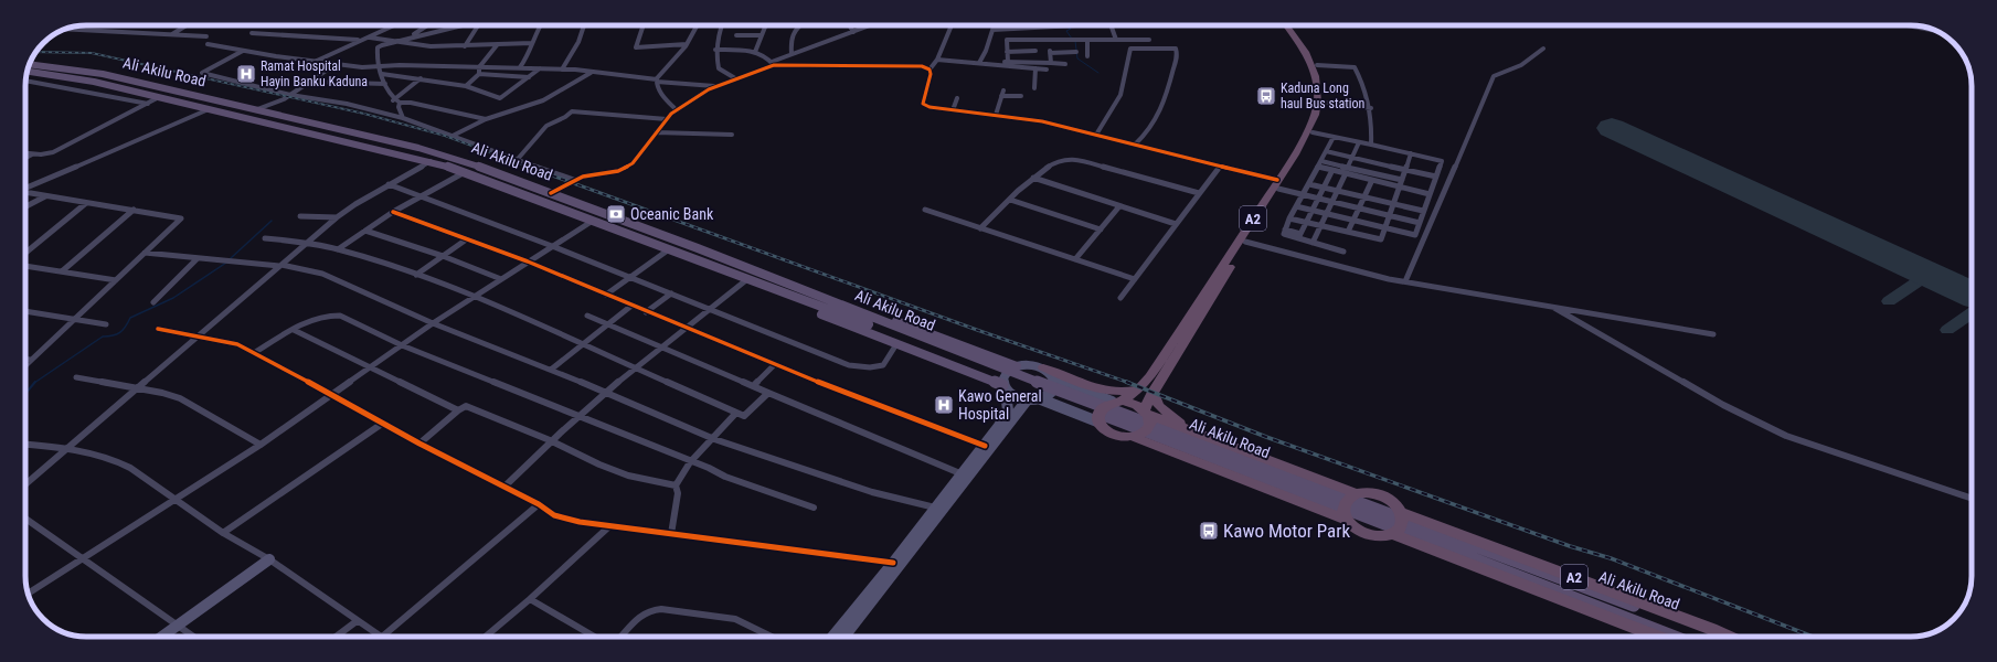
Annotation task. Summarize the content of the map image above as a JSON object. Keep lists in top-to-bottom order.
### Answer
{
  "streets": {
    "highway": ["A2"],
    "main road": ["Ali Akilu Road"]
  },
  "crossings": [
    ["Ali Akilu Road", "A2"]
  ],
  "places": {
    "hospital": ["Ramat Hospital Hayin Banku Kaduna", "Kawo General Hospital"],
    "bus stop": ["Kaduna Long haul Bus station", "Kawo Motor Park"],
    "bank": ["Oceanic Bank"]
  }
}
